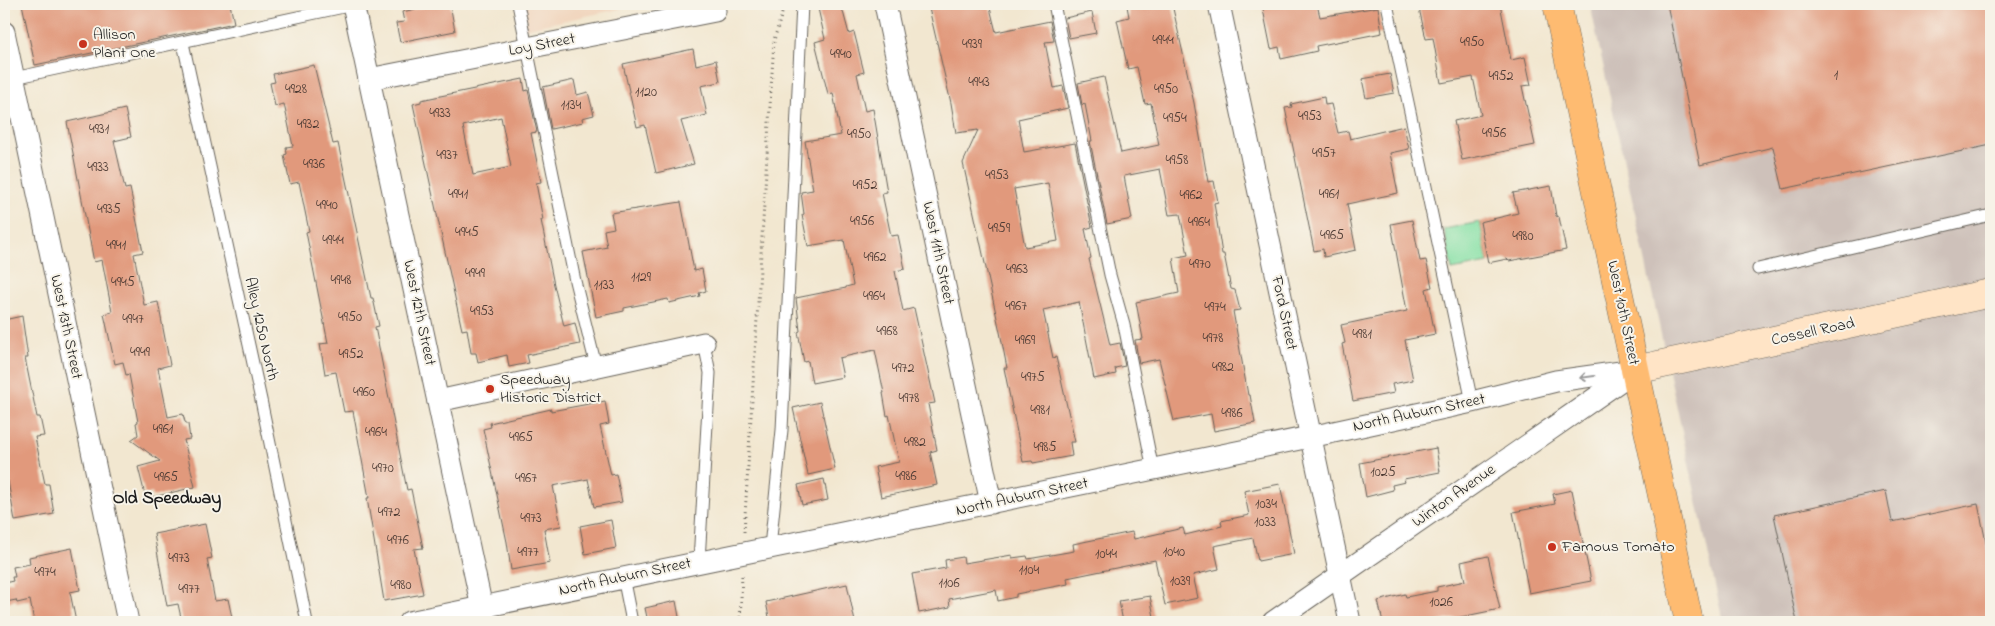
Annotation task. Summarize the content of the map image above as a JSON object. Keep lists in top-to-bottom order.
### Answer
{
  "streets": {
    "main road": ["West 10th Street", "Cossell Road"],
    "street": [
      "Loy Street",
      "West 11th Street",
      "West 12th Street",
      "Ford Street",
      "West 13th Street",
      "North Auburn Street",
      "Winton Avenue"
    ],
    "lane": ["Alley 1250 North"]
  },
  "crossings": [
    ["Loy Street", "West 12th Street"],
    ["West 11th Street", "North Auburn Street"],
    ["West 12th Street", "North Auburn Street"],
    ["Ford Street", "North Auburn Street"],
    ["Ford Street", "Winton Avenue"],
    ["West 10th Street", "Cossell Road"],
    ["West 10th Street", "North Auburn Street"],
    ["West 10th Street", "Winton Avenue"],
    ["Cossell Road", "North Auburn Street"],
    ["Cossell Road", "Winton Avenue"],
    ["North Auburn Street", "Winton Avenue"]
  ],
  "districts": ["Old Speedway"],
  "places": ["Allison Plant One", "Speedway Historic District", "Famous Tomato"],
  "house_numbers": [
    "4944",
    "4950",
    "4939",
    "4940",
    "1",
    "4952",
    "4943",
    "4928",
    "4950",
    "1120",
    "1134",
    "4933",
    "4953",
    "4954",
    "4932",
    "4931",
    "4956",
    "4950",
    "4957",
    "4937",
    "4958",
    "4936",
    "4933",
    "4953",
    "4952",
    "4941",
    "4961",
    "4962",
    "4940",
    "4935",
    "4956",
    "4964",
    "4959",
    "4945",
    "4965",
    "4980",
    "4944",
    "4941",
    "4962",
    "4970",
    "4963",
    "4949",
    "1129",
    "4948",
    "4945",
    "1133",
    "4964",
    "4967",
    "4974",
    "4953",
    "4950",
    "4947",
    "4968",
    "4981",
    "4978",
    "4969",
    "4949",
    "4952",
    "4982",
    "4972",
    "4975",
    "4960",
    "4978",
    "4981",
    "4986",
    "4961",
    "4964",
    "4965",
    "4982",
    "4985",
    "4970",
    "1025",
    "4986",
    "4965",
    "4967",
    "1034",
    "4972",
    "4973",
    "1033",
    "4976",
    "4977",
    "1040",
    "1044",
    "4973",
    "1104",
    "4974",
    "1039",
    "1106",
    "4980",
    "4977",
    "1026"
  ]
}
